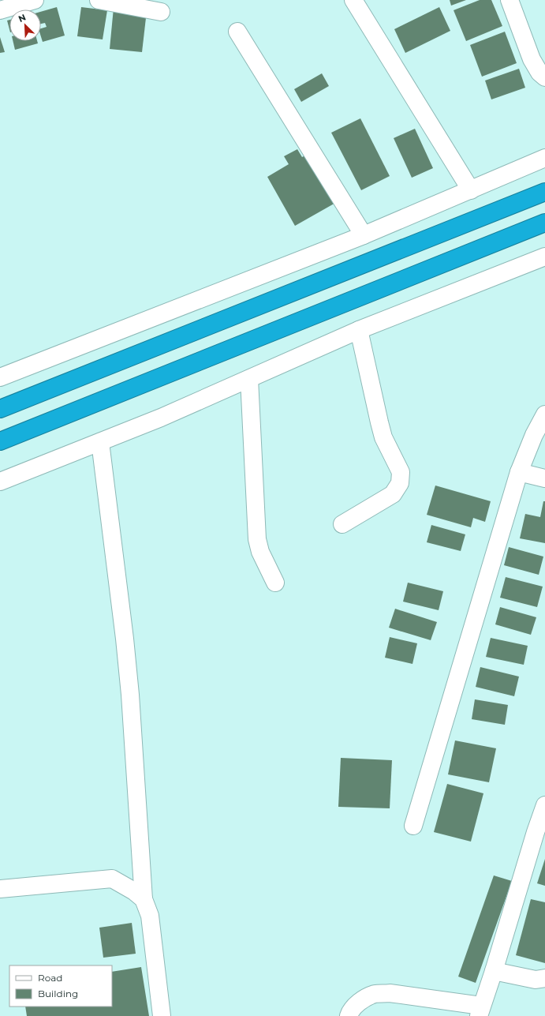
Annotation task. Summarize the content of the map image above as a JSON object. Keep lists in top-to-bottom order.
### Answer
{
  "legend": ["Road", "Building"],
  "north": "top left"
}
